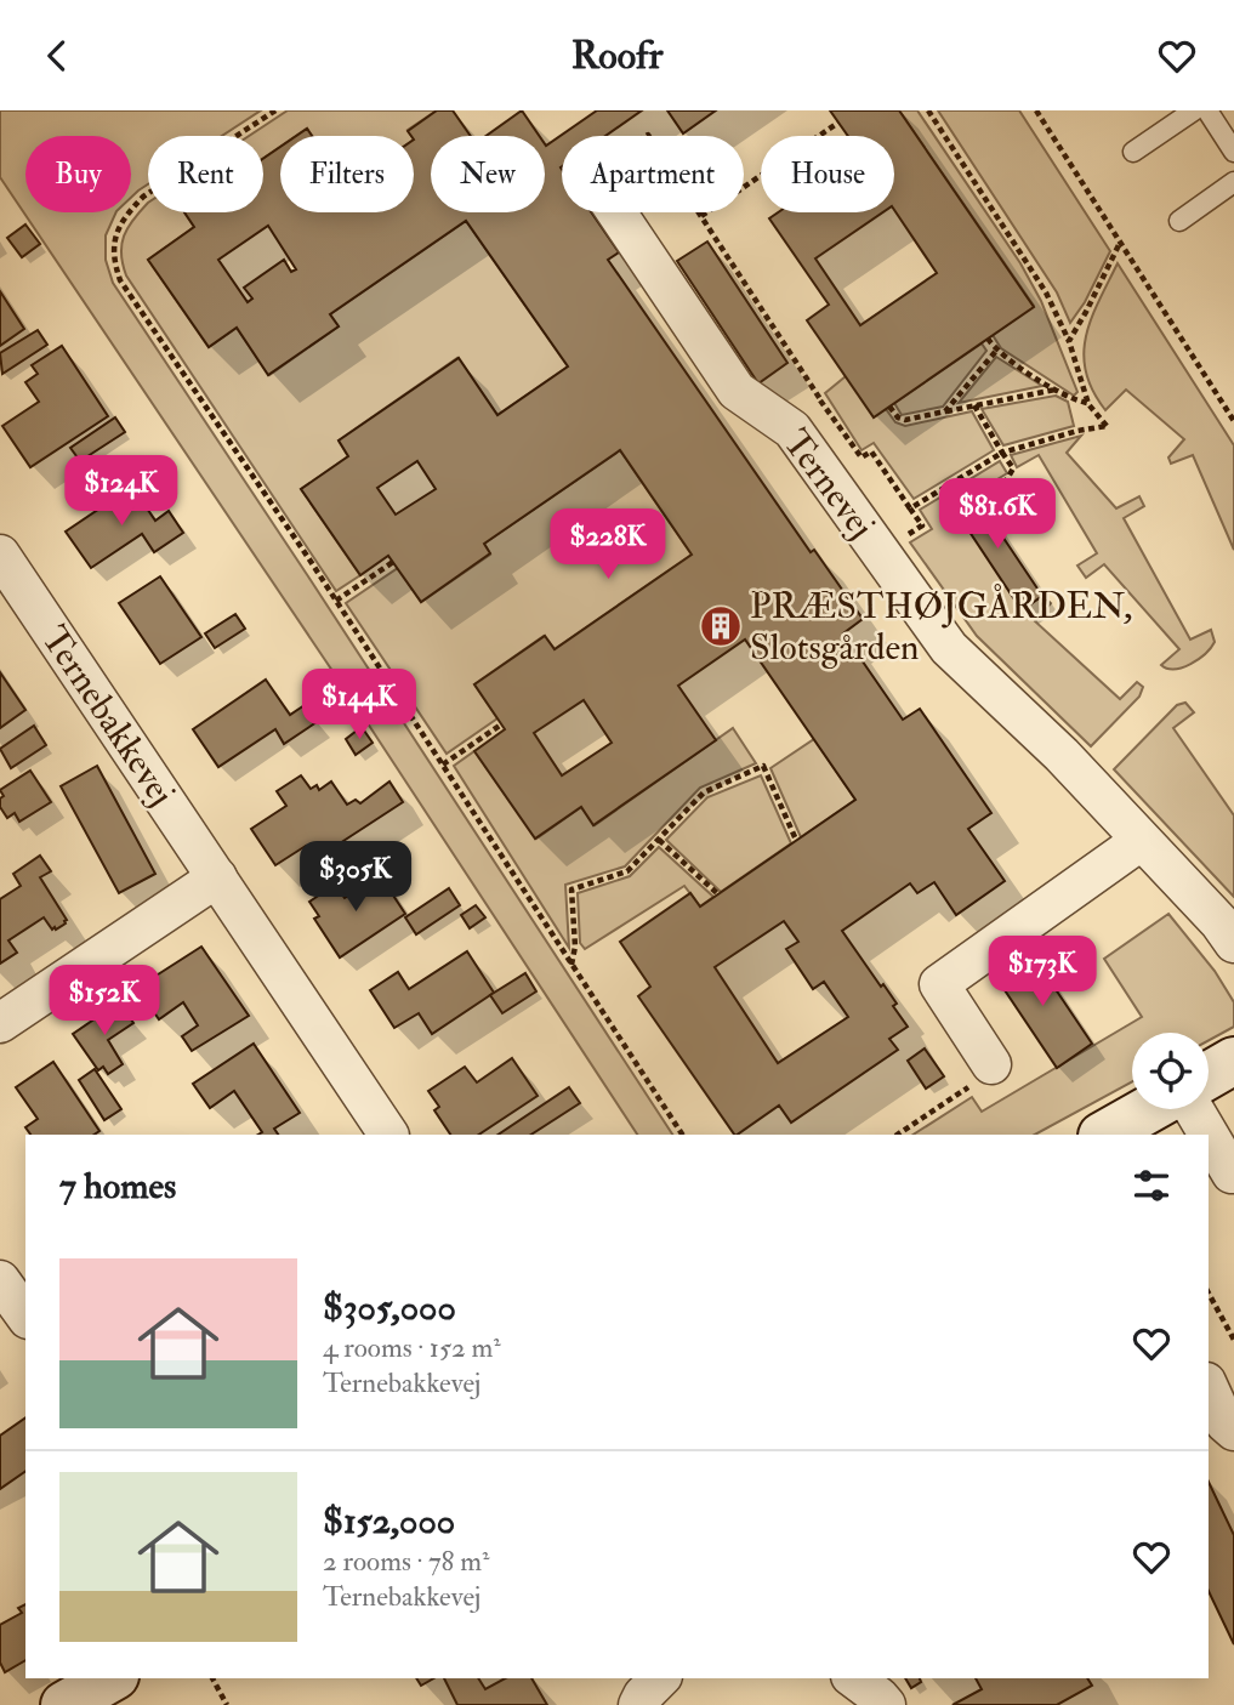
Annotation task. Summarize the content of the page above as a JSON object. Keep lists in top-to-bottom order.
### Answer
{
  "streets": {
    "street": ["Ternevej", "Ternebakkevej"]
  },
  "places": {
    "building": ["PRÆSTHØJGÅRDEN, Slotsgården"]
  },
  "page": {
    "header": "Roofr",
    "chip": [
      "Buy",
      "Rent",
      "Filters",
      "New",
      "Apartment",
      "House"
    ],
    "price": [
      "$124K",
      "$81.6K",
      "$228K",
      "$144K",
      "$305K",
      "$173K",
      "$152K"
    ],
    "heading": "7 homes",
    "list": [
      {
        "name": "$305,000",
        "note": "4 rooms · 152 m² · Ternebakkevej"
      },
      {
        "name": "$152,000",
        "note": "2 rooms · 78 m² · Ternebakkevej"
      }
    ]
  }
}
